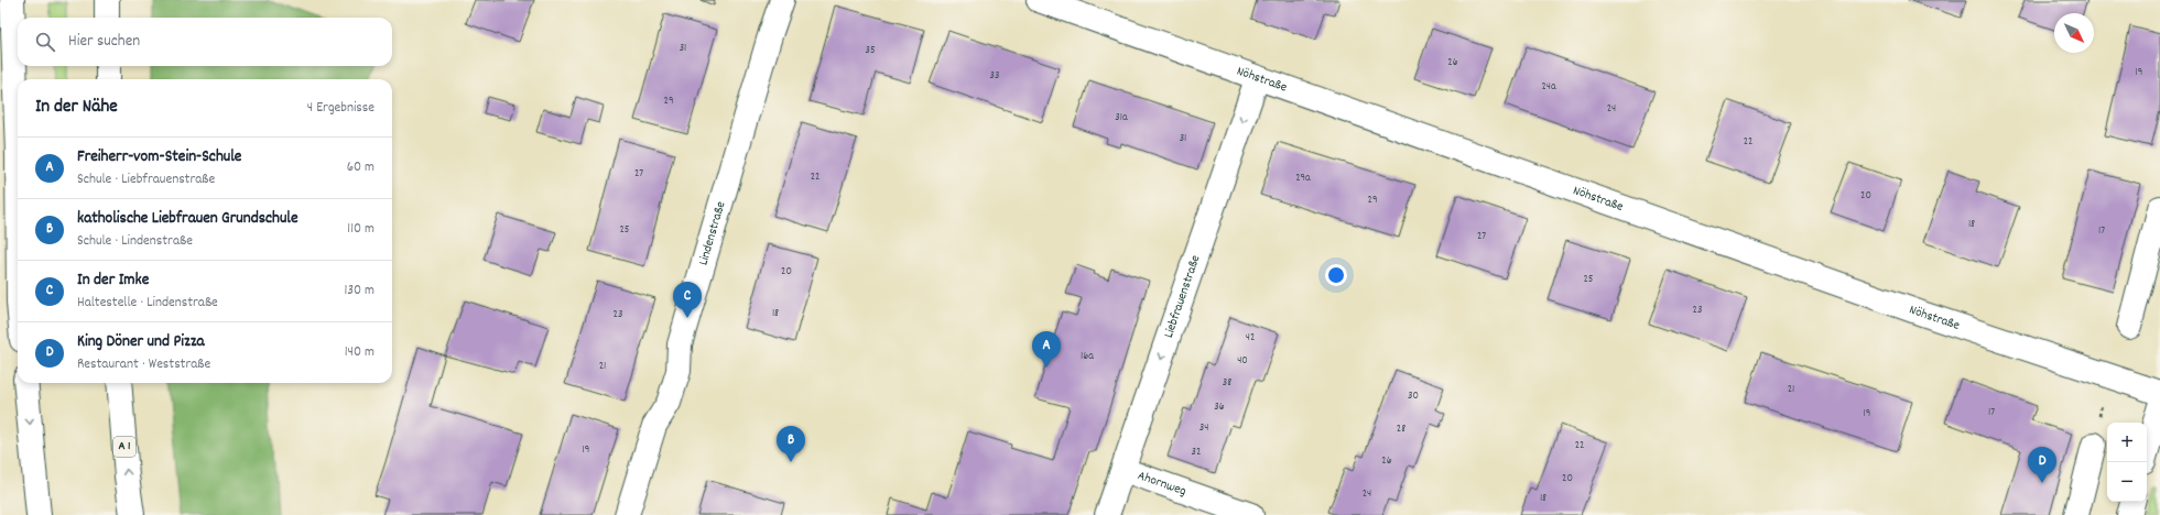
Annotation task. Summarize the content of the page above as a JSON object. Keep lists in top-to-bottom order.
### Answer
{
  "streets": {
    "main road": [
      "Nöhstraße",
      "Lindenstraße",
      "Liebfrauenstraße",
      "A 1",
      "Ahornweg"
    ]
  },
  "crossings": [
    ["Nöhstraße", "Liebfrauenstraße"],
    ["Liebfrauenstraße", "Ahornweg"]
  ],
  "one_way": ["Liebfrauenstraße"],
  "house_numbers": [
    "31",
    "35",
    "26",
    "19",
    "33",
    "24a",
    "29",
    "24",
    "31a",
    "31",
    "22",
    "27",
    "22",
    "29a",
    "20",
    "29",
    "18",
    "25",
    "17",
    "27",
    "20",
    "25",
    "23",
    "18",
    "23",
    "42",
    "16a",
    "40",
    "21",
    "38",
    "21",
    "30",
    "36",
    "17",
    "19",
    "34",
    "28",
    "22",
    "19",
    "32",
    "26",
    "20",
    "24",
    "18"
  ],
  "north": "bottom right",
  "page": {
    "search": "Hier suchen",
    "heading": ["In der Nähe", "4 Ergebnisse"],
    "list": [
      {
        "mark": "A",
        "name": "Freiherr-vom-Stein-Schule",
        "note": "Schule · Liebfrauenstraße",
        "value": "60 m"
      },
      {
        "mark": "B",
        "name": "katholische Liebfrauen Grundschule",
        "note": "Schule · Lindenstraße",
        "value": "110 m"
      },
      {
        "mark": "C",
        "name": "In der Imke",
        "note": "Haltestelle · Lindenstraße",
        "value": "130 m"
      },
      {
        "mark": "D",
        "name": "King Döner und Pizza",
        "note": "Restaurant · Weststraße",
        "value": "140 m"
      }
    ],
    "pins": [
      "C",
      "A",
      "B",
      "D"
    ],
    "map_buttons": ["+", "−"]
  }
}
